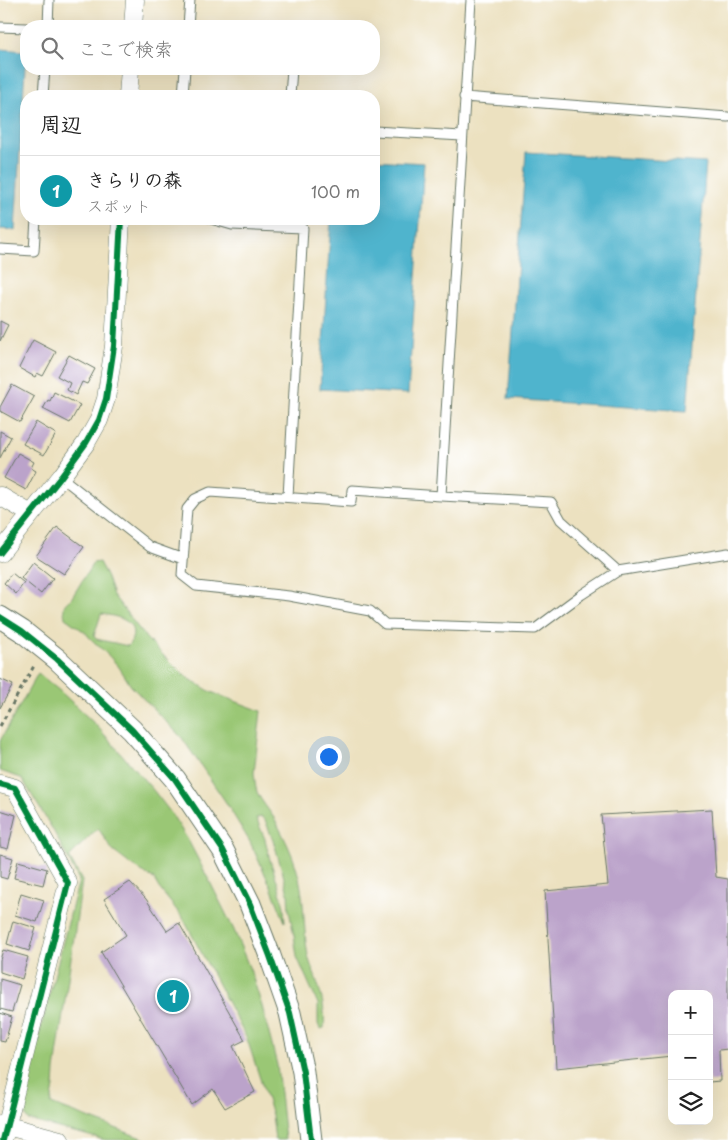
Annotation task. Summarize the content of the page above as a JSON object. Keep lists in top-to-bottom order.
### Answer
{
  "page": {
    "search": "ここで検索",
    "heading": "周辺",
    "list": [
      {
        "mark": "1",
        "name": "きらりの森",
        "note": "スポット",
        "value": "100 m"
      }
    ],
    "pins": "1",
    "map_buttons": ["+", "−"]
  }
}
